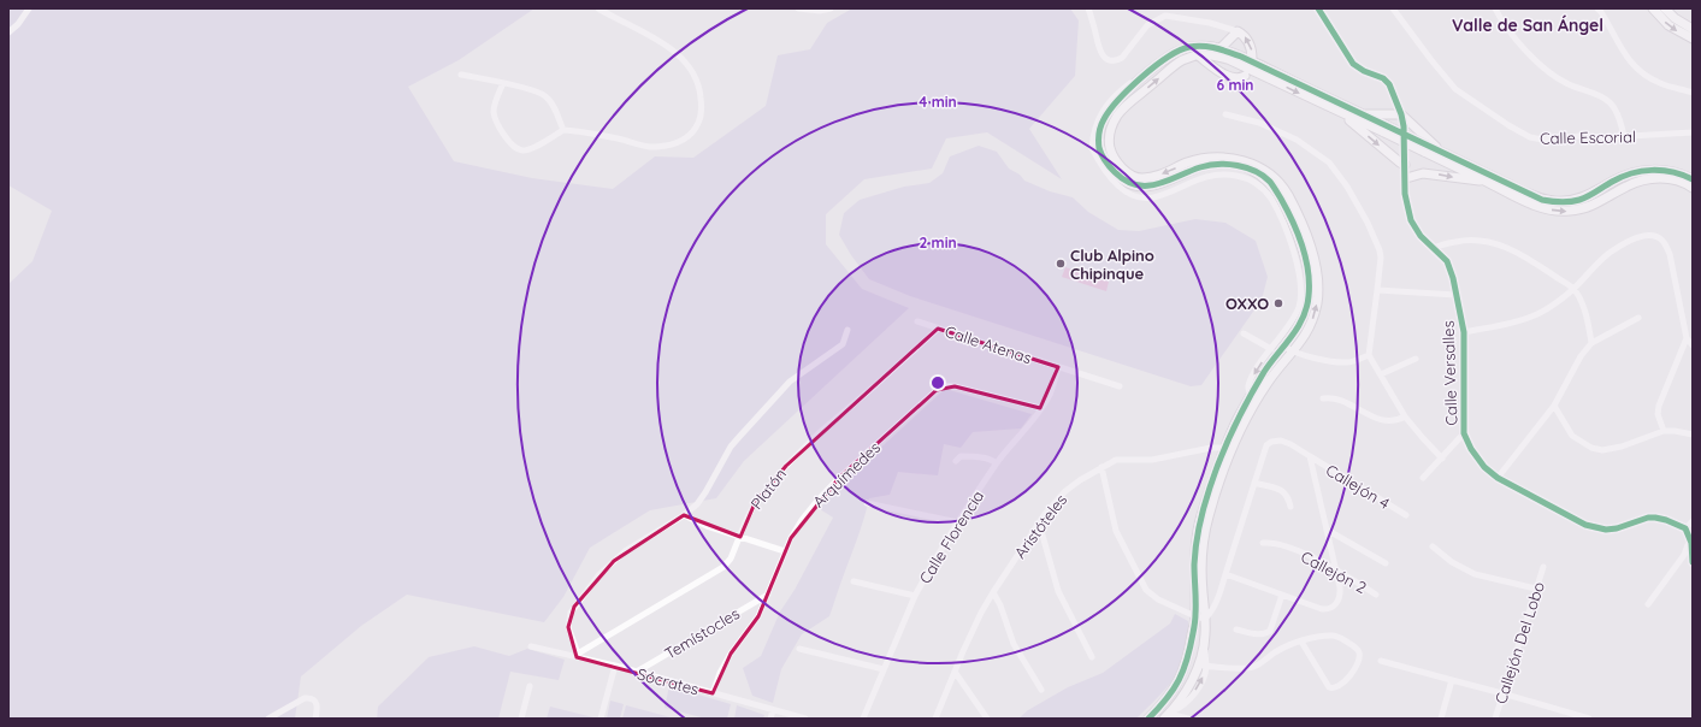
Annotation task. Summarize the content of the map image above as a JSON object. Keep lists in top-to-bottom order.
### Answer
{
  "streets": {
    "street": [
      "Calle Escorial",
      "Calle Atenas",
      "Calle Versalles",
      "Arquímedes",
      "Callejón 4",
      "Platón",
      "Aristóteles",
      "Calle Florencia",
      "Callejón 2",
      "Temístocles",
      "Callejón Del Lobo",
      "Sócrates"
    ]
  },
  "crossings": [
    ["Calle Atenas", "Platón"],
    ["Calle Atenas", "Calle Florencia"],
    ["Arquímedes", "Calle Florencia"],
    ["Arquímedes", "Temístocles"],
    ["Arquímedes", "Sócrates"],
    ["Platón", "Sócrates"],
    ["Temístocles", "Sócrates"]
  ],
  "districts": ["Valle de San Ángel"],
  "places": ["Club Alpino Chipinque", "OXXO"],
  "rings": ["6 min", "4 min", "2 min"]
}
